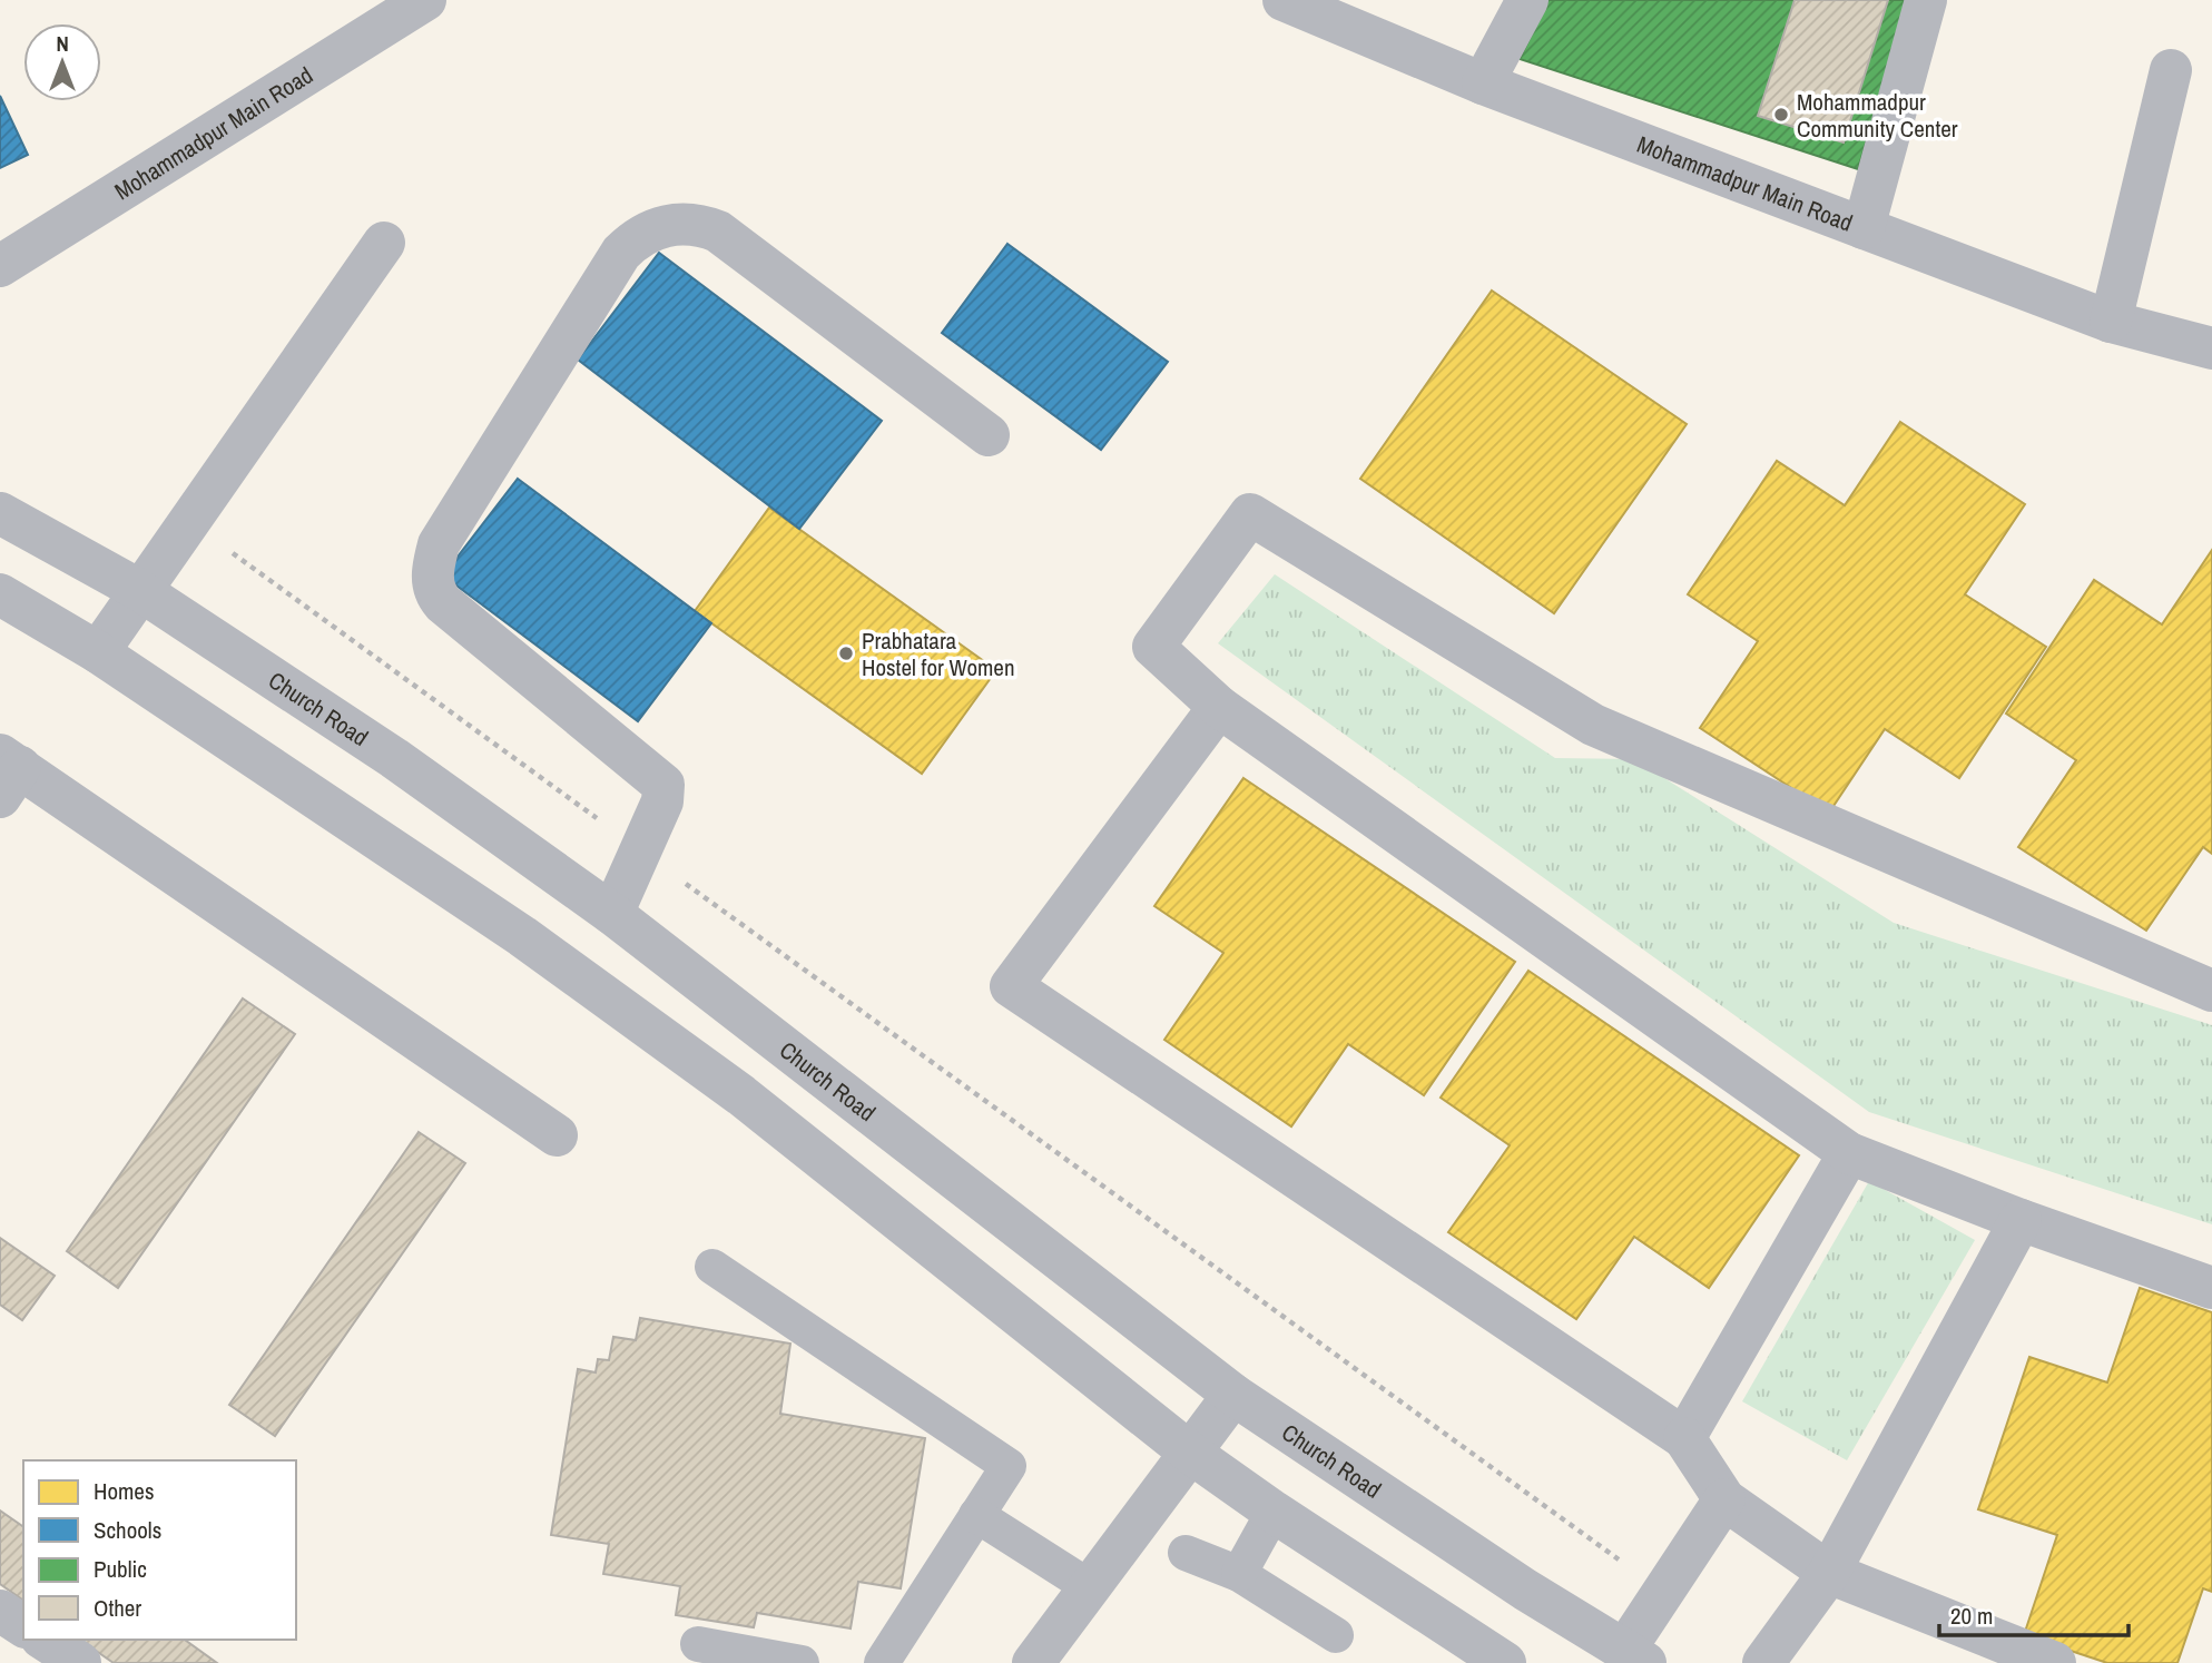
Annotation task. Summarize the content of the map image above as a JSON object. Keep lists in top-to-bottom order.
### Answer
{
  "streets": {
    "street": ["Mohammadpur Main Road", "Church Road"]
  },
  "places": ["Mohammadpur Community Center", "Prabhatara Hostel for Women"],
  "legend": [
    "Homes",
    "Schools",
    "Public",
    "Other"
  ],
  "scale_bar": "20 m",
  "north": "top"
}
